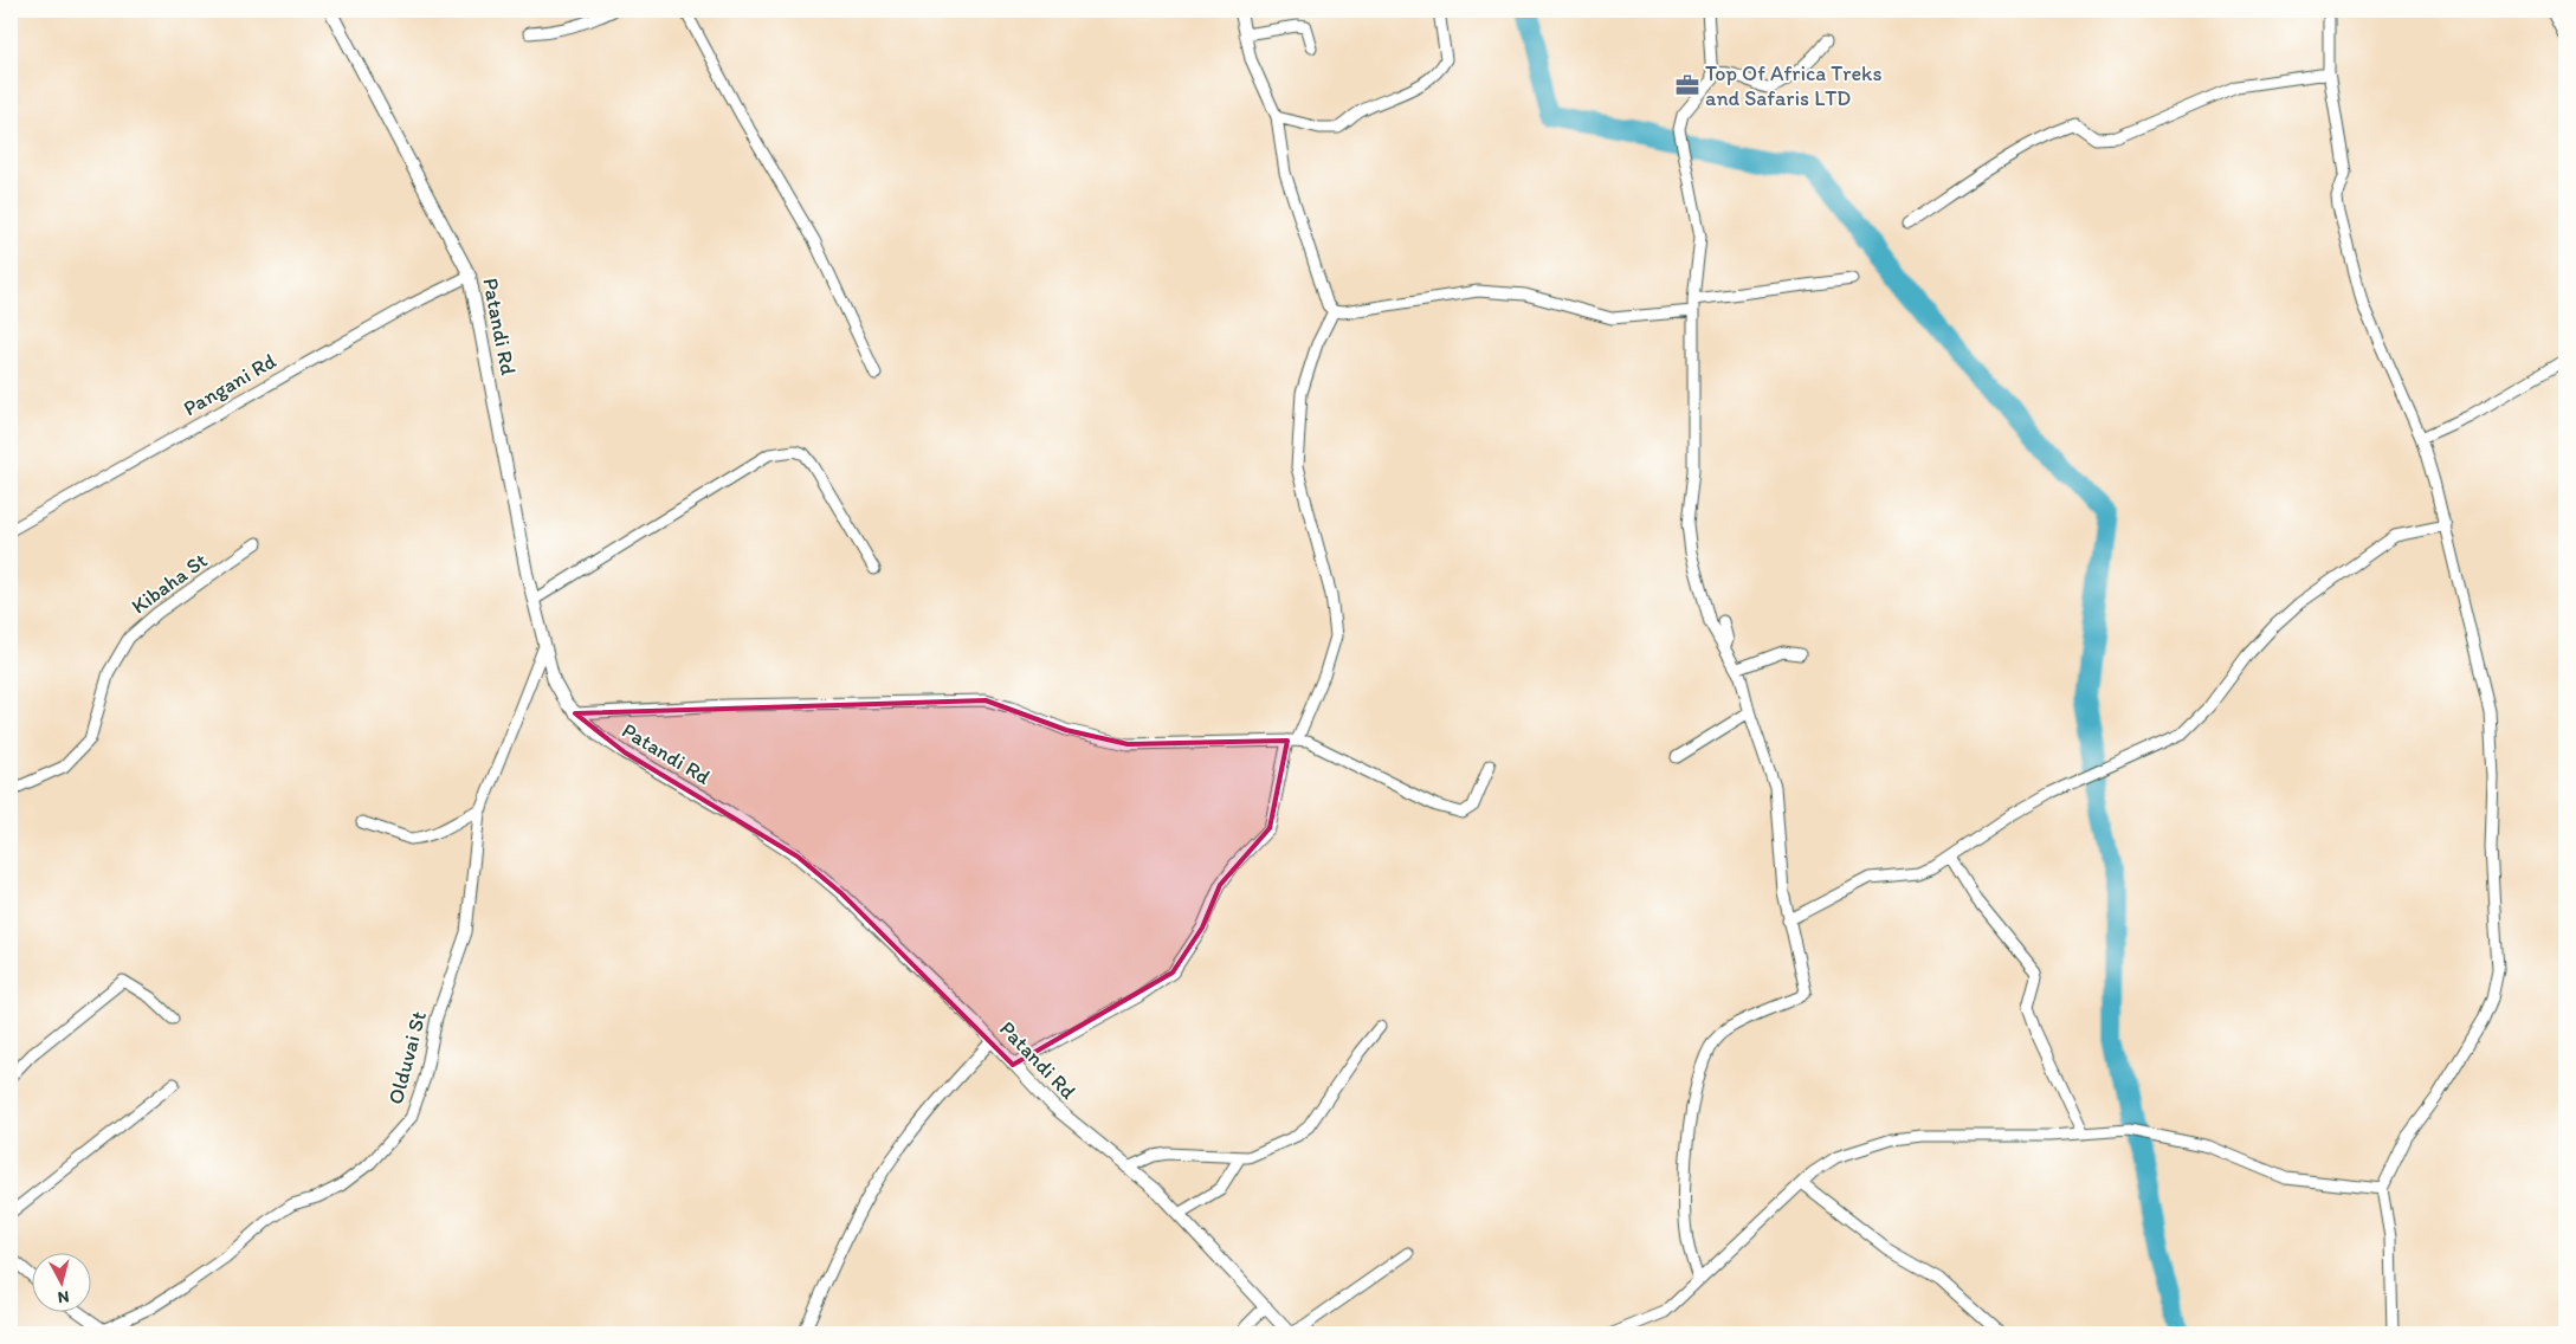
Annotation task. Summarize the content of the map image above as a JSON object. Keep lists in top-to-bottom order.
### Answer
{
  "streets": {
    "street": [
      "Patandi Rd",
      "Pangani Rd",
      "Kibaha St",
      "Olduvai St"
    ]
  },
  "crossings": [
    ["Patandi Rd", "Pangani Rd"],
    ["Patandi Rd", "Olduvai St"]
  ],
  "places": {
    "office": ["Top Of Africa Treks and Safaris LTD"]
  },
  "north": "bottom"
}
